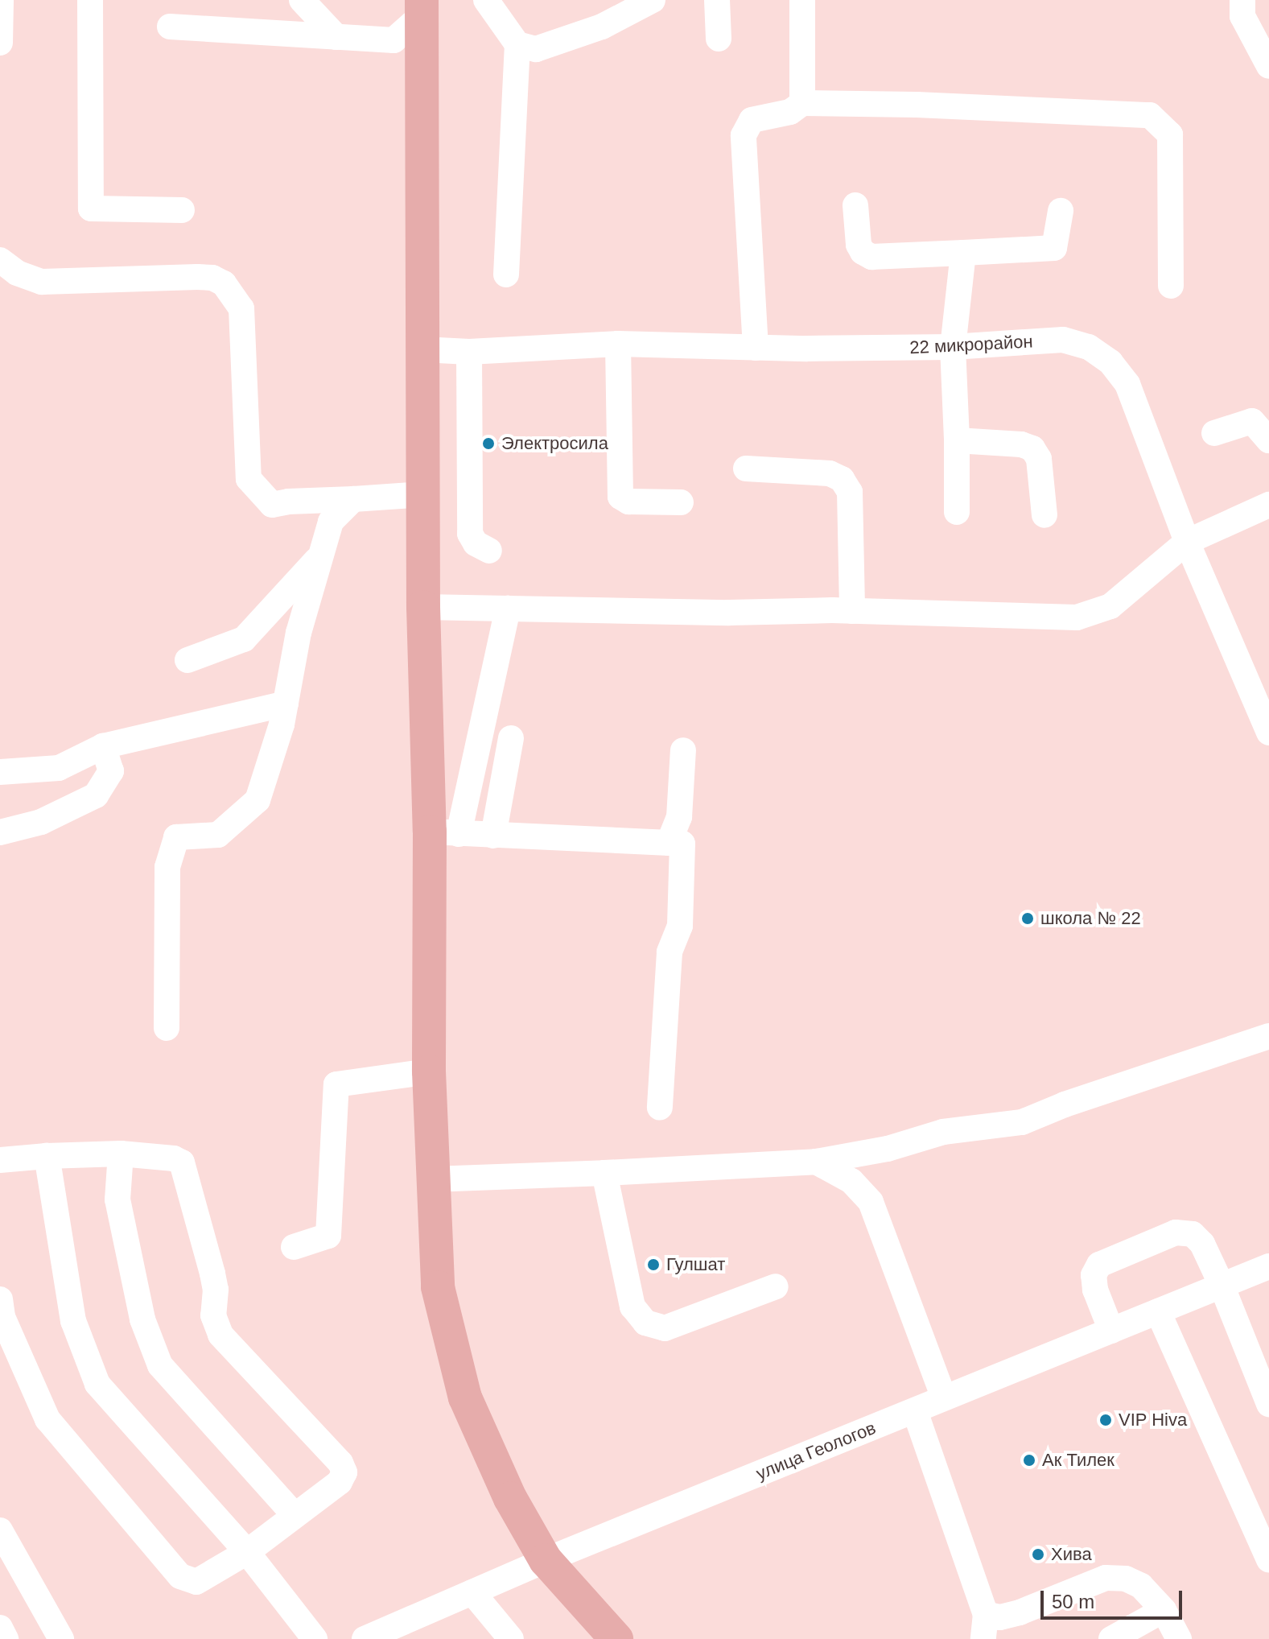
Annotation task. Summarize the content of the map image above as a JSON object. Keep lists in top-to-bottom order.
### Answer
{
  "streets": {
    "street": ["22 микрорайон", "улица Геологов"]
  },
  "places": [
    "Электросила",
    "школа № 22",
    "Гулшат",
    "VIP Hiva",
    "Ак Тилек",
    "Хива"
  ],
  "scale_bar": "50 m"
}
